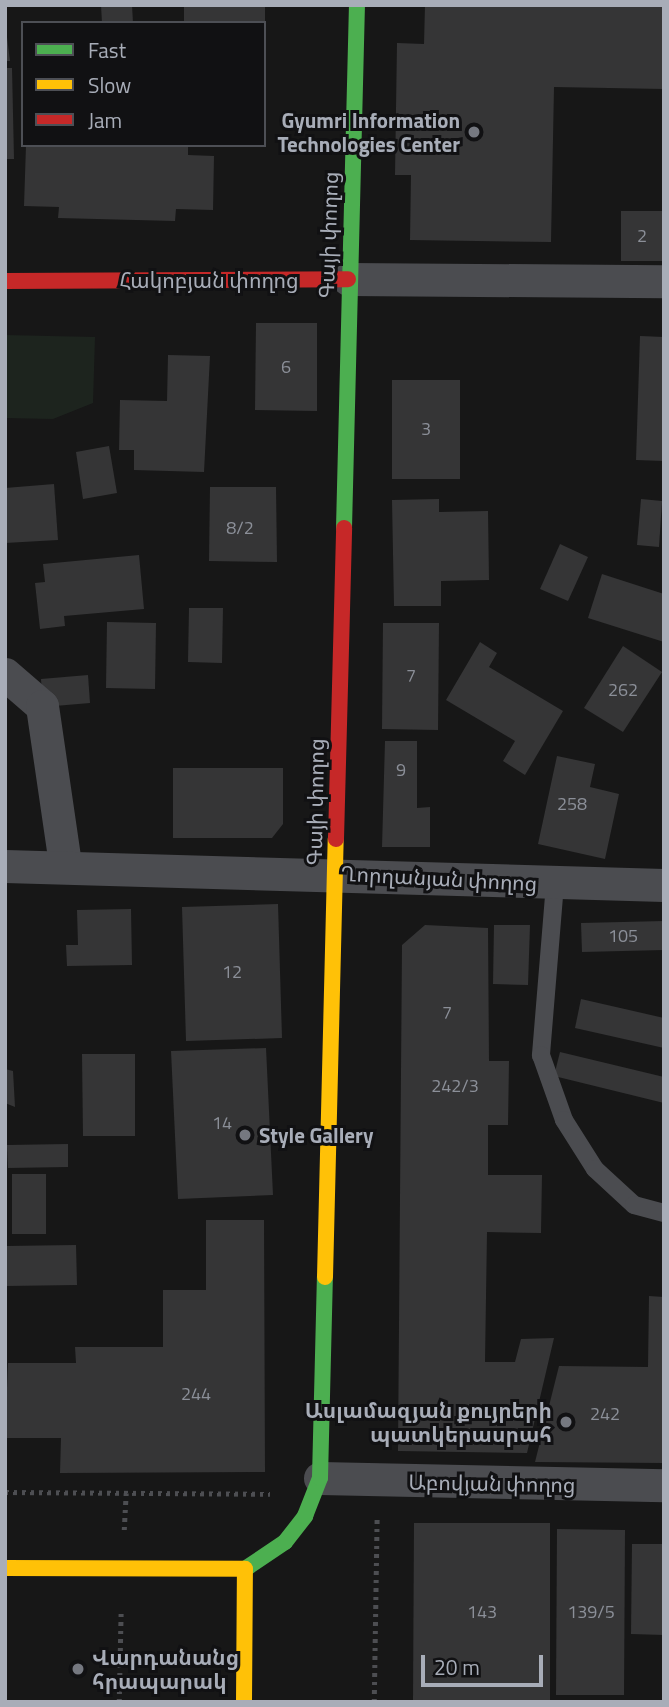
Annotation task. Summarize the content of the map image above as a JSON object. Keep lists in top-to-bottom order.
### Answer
{
  "streets": {
    "main road": ["Գայի փողոց", "Հակոբյան փողոց"],
    "street": ["Ղորղանյան փողոց", "Աբովյան փողոց"]
  },
  "crossings": [
    ["Գայի փողոց", "Հակոբյան փողոց"],
    ["Գայի փողոց", "Ղորղանյան փողոց"],
    ["Գայի փողոց", "Աբովյան փողոց"]
  ],
  "places": [
    "Gyumri Information Technologies Center",
    "Style Gallery",
    "Ասլամազյան քույրերի պատկերասրահ",
    "Վարդանանց հրապարակ"
  ],
  "house_numbers": [
    "2",
    "6",
    "3",
    "8/2",
    "7",
    "262",
    "9",
    "258",
    "105",
    "12",
    "7",
    "242/3",
    "14",
    "244",
    "242",
    "143",
    "139/5"
  ],
  "legend": ["Fast", "Slow", "Jam"],
  "scale_bar": "20 m"
}
